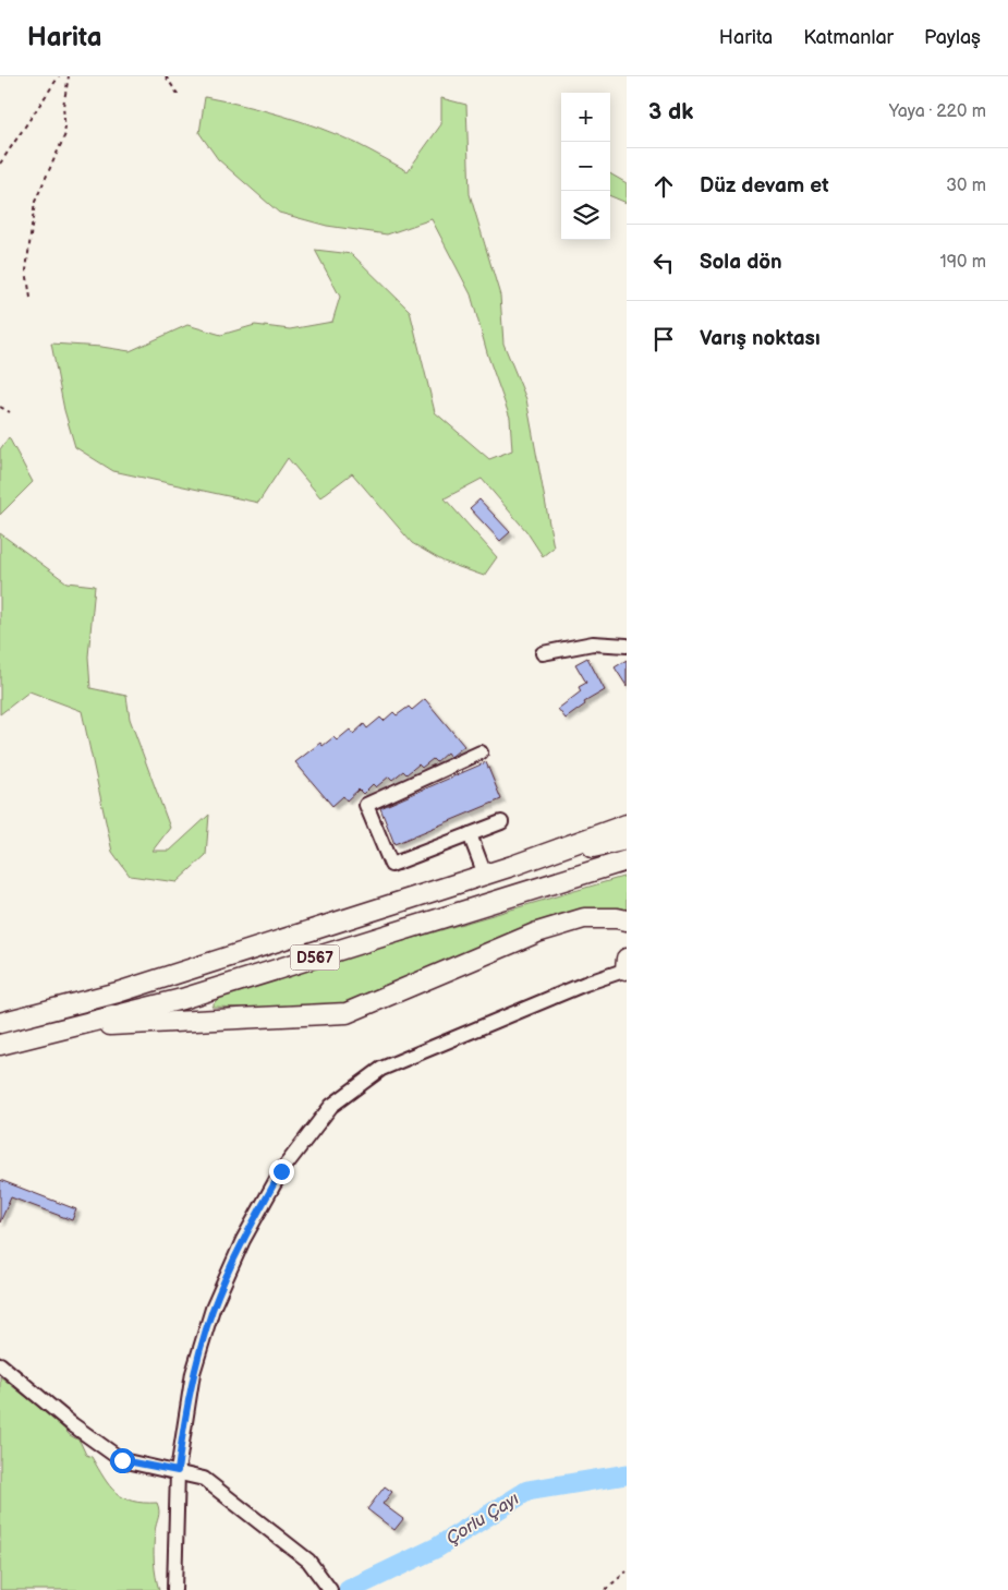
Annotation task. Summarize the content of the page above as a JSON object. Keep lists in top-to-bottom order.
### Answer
{
  "streets": {
    "highway": ["D567"]
  },
  "water": ["Çorlu Çayı"],
  "page": {
    "header": "Harita",
    "nav": ["Harita", "Katmanlar", "Paylaş"],
    "heading": ["3 dk", "Yaya · 220 m"],
    "map_buttons": ["+", "−"],
    "list": [
      ["Düz devam et", "30 m"],
      ["Sola dön", "190 m"],
      "Varış noktası"
    ]
  }
}
